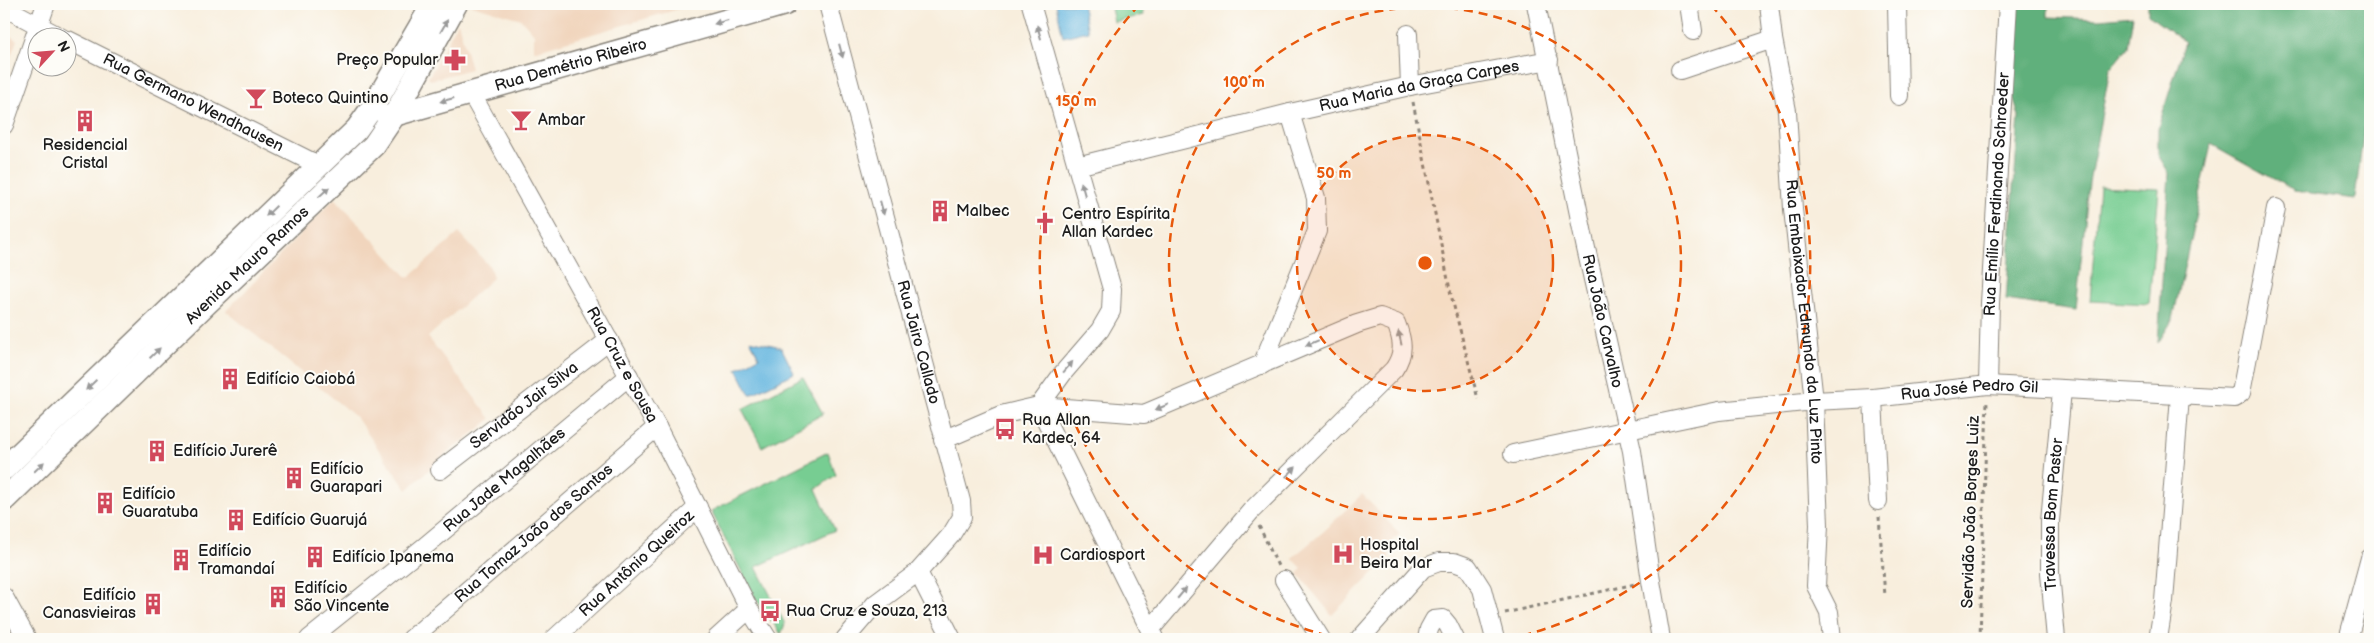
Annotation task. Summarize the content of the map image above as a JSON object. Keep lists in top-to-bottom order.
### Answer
{
  "streets": {
    "main road": ["Rua Demétrio Ribeiro", "Avenida Mauro Ramos"],
    "street": [
      "Rua Maria da Graça Carpes",
      "Rua Germano Wendhausen",
      "Rua Emílio Ferdinando Schroeder",
      "Rua João Carvalho",
      "Rua Embaixador Edmundo da Luz Pinto",
      "Rua Jairo Callado",
      "Rua Cruz e Sousa",
      "Rua José Pedro Gil",
      "Servidão Jair Silva",
      "Rua Jade Magalhães",
      "Travessa Bom Pastor",
      "Rua Tomaz João dos Santos",
      "Rua Antônio Queiroz"
    ],
    "path": ["Servidão João Borges Luiz"]
  },
  "crossings": [
    ["Rua Demétrio Ribeiro", "Avenida Mauro Ramos"],
    ["Rua Demétrio Ribeiro", "Rua Cruz e Sousa"],
    ["Rua Maria da Graça Carpes", "Rua João Carvalho"],
    ["Rua Germano Wendhausen", "Avenida Mauro Ramos"],
    ["Rua Emílio Ferdinando Schroeder", "Rua José Pedro Gil"],
    ["Rua Emílio Ferdinando Schroeder", "Servidão João Borges Luiz"],
    ["Rua João Carvalho", "Rua José Pedro Gil"],
    ["Rua Embaixador Edmundo da Luz Pinto", "Rua José Pedro Gil"],
    ["Rua Cruz e Sousa", "Servidão Jair Silva"],
    ["Rua Cruz e Sousa", "Rua Jade Magalhães"],
    ["Rua Cruz e Sousa", "Rua Tomaz João dos Santos"],
    ["Rua Cruz e Sousa", "Rua Antônio Queiroz"],
    ["Rua José Pedro Gil", "Servidão João Borges Luiz"],
    ["Rua José Pedro Gil", "Travessa Bom Pastor"]
  ],
  "one_way": ["Rua Demétrio Ribeiro", "Rua Jairo Callado"],
  "places": {
    "pharmacy": ["Preço Popular"],
    "bar": ["Boteco Quintino", "Ambar"],
    "building": [
      "Residencial Cristal",
      "Malbec",
      "Edifício Caiobá",
      "Edifício Jurerê",
      "Edifício Guarapari",
      "Edifício Guaratuba",
      "Edifício Guarujá",
      "Edifício Ipanema",
      "Edifício Tramandaí",
      "Edifício São Vincente",
      "Edifício Canasvieiras"
    ],
    "church": ["Centro Espírita Allan Kardec"],
    "bus stop": ["Rua Allan Kardec, 64", "Rua Cruz e Souza, 213"],
    "hospital": ["Hospital Beira Mar", "Cardiosport"]
  },
  "north": "top right",
  "rings": ["100 m", "150 m", "50 m"]
}
